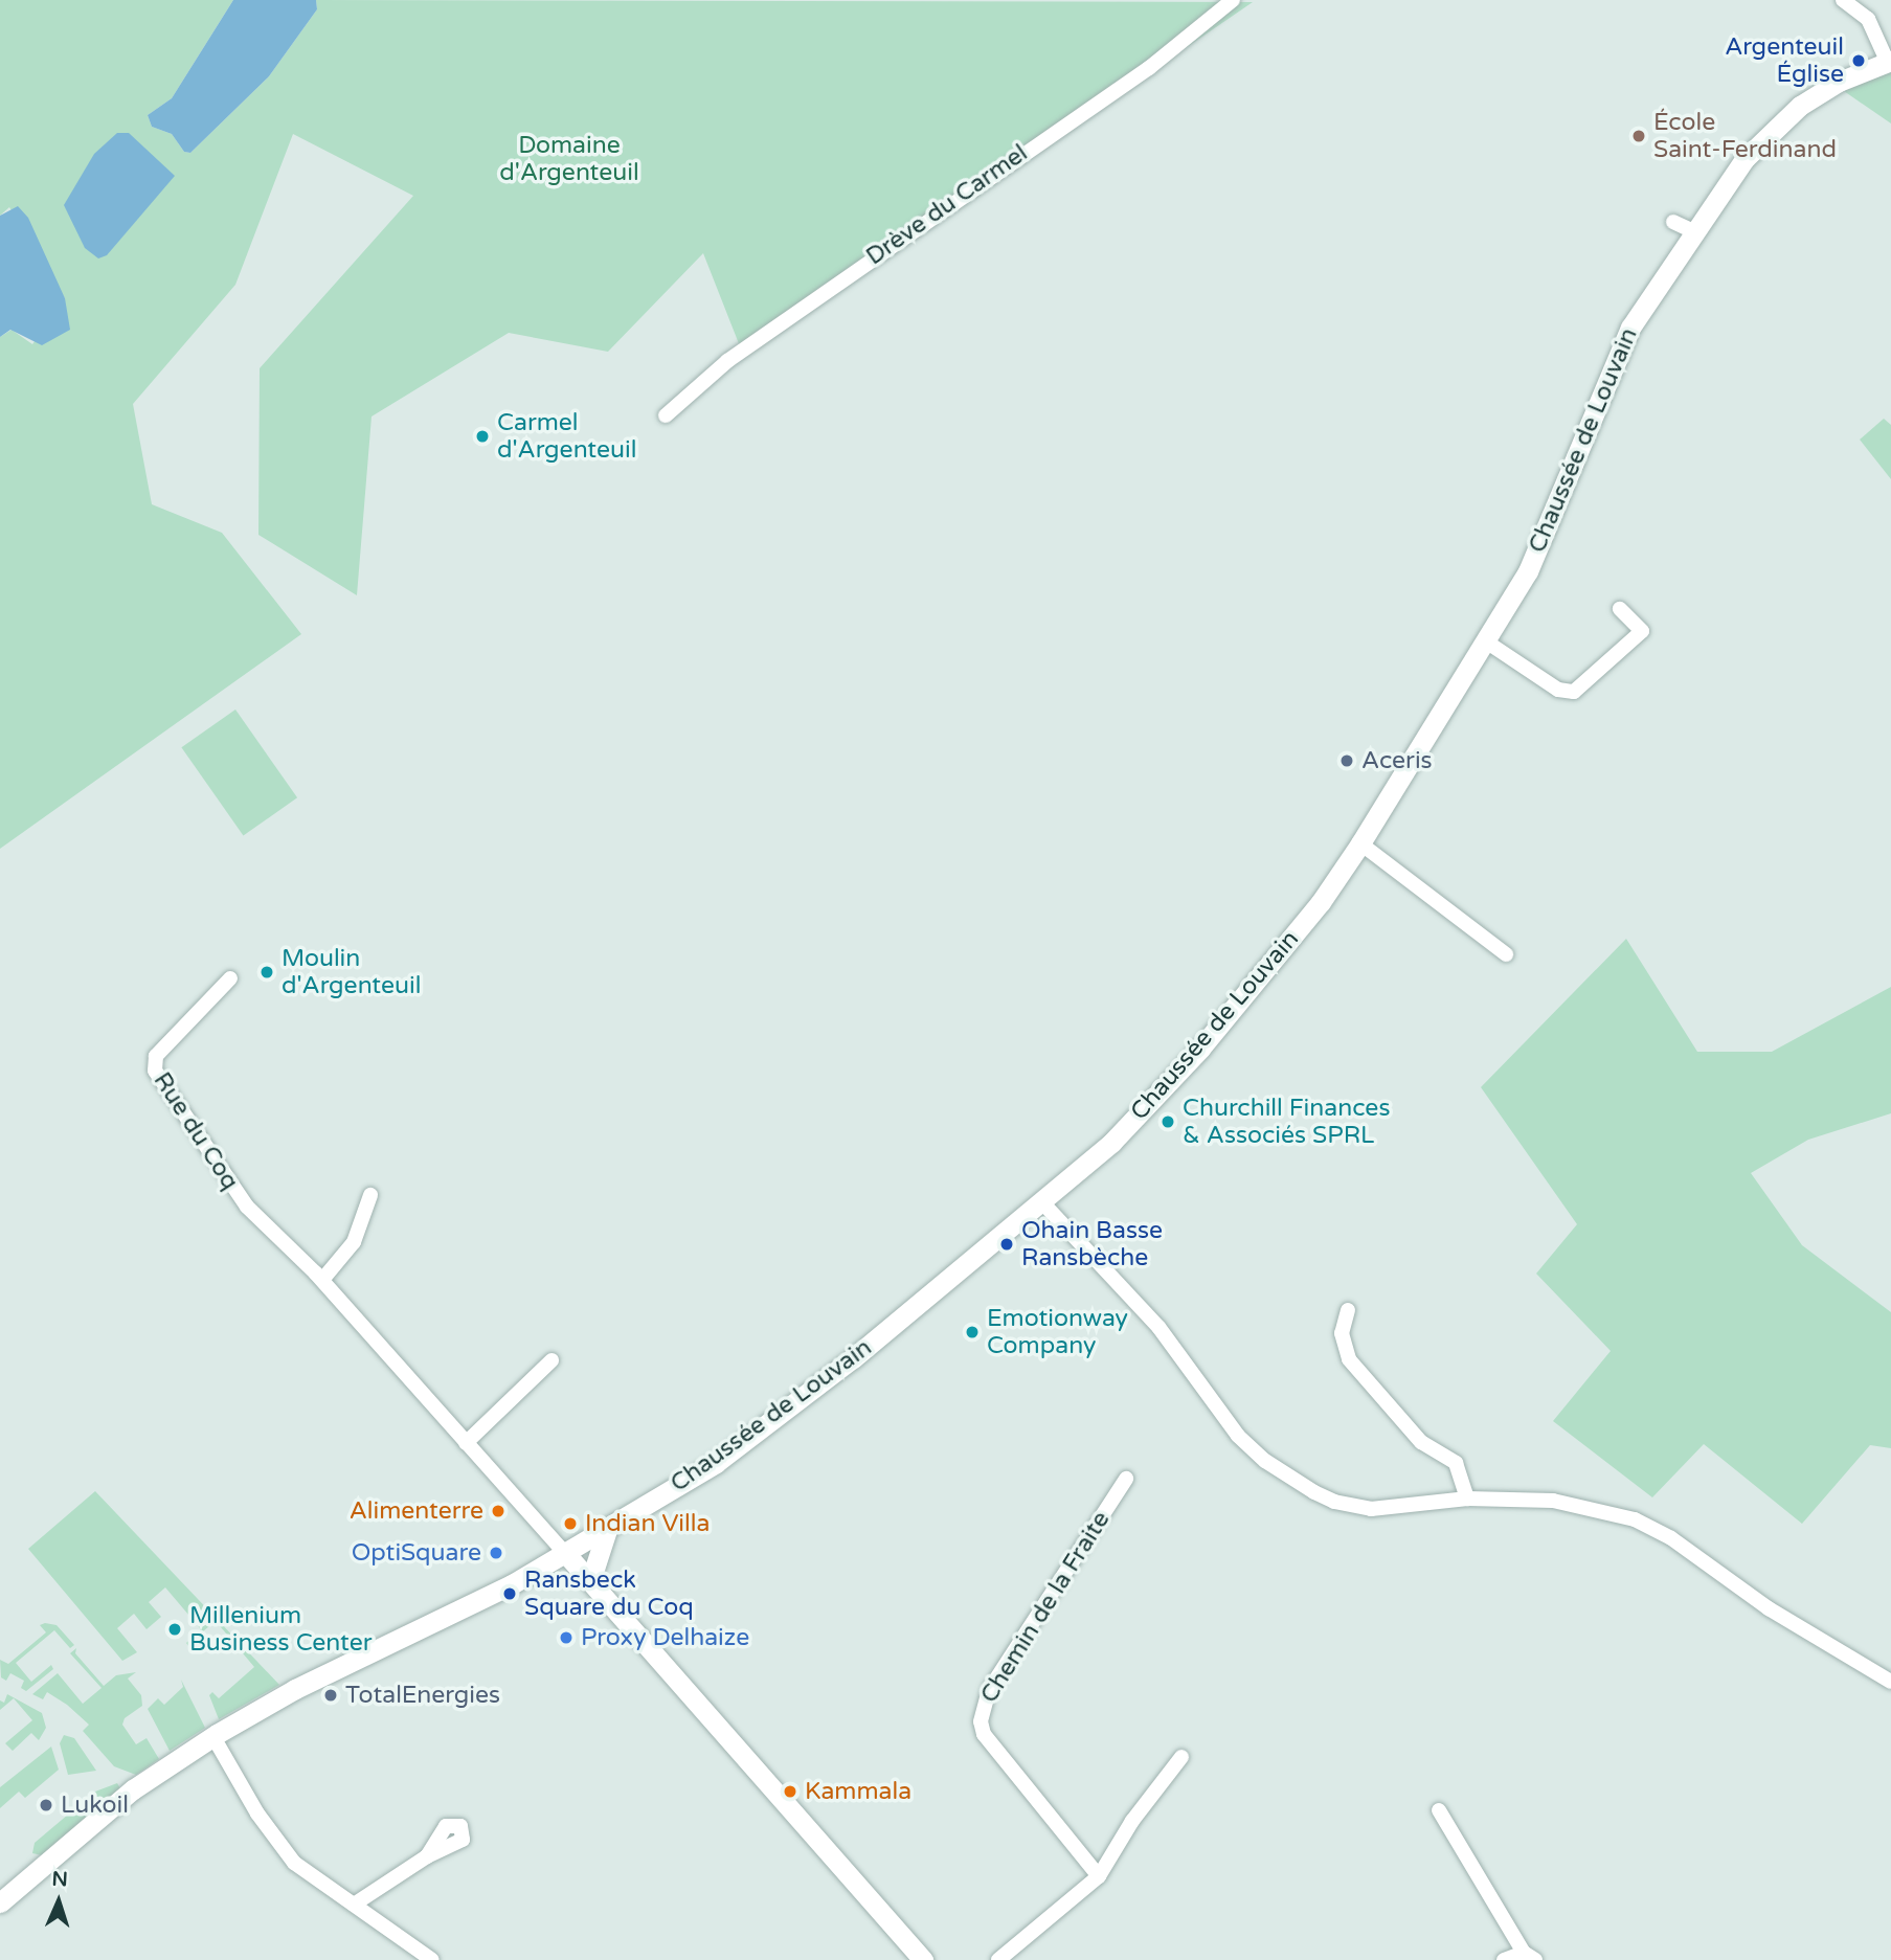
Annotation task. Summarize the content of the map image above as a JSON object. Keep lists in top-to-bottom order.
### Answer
{
  "streets": {
    "main road": ["Chaussée de Louvain"],
    "street": ["Drève du Carmel", "Rue du Coq", "Chemin de la Fraite"]
  },
  "crossings": [
    ["Chaussée de Louvain", "Rue du Coq"]
  ],
  "parks": ["Domaine d'Argenteuil"],
  "places": [
    "Argenteuil Église",
    "École Saint-Ferdinand",
    "Carmel d'Argenteuil",
    "Aceris",
    "Moulin d'Argenteuil",
    "Churchill Finances & Associés SPRL",
    "Ohain Basse Ransbèche",
    "Emotionway Company",
    "Alimenterre",
    "Indian Villa",
    "OptiSquare",
    "Ransbeck Square du Coq",
    "Millenium Business Center",
    "Proxy Delhaize",
    "TotalEnergies",
    "Kammala",
    "Lukoil"
  ],
  "north": "top"
}
